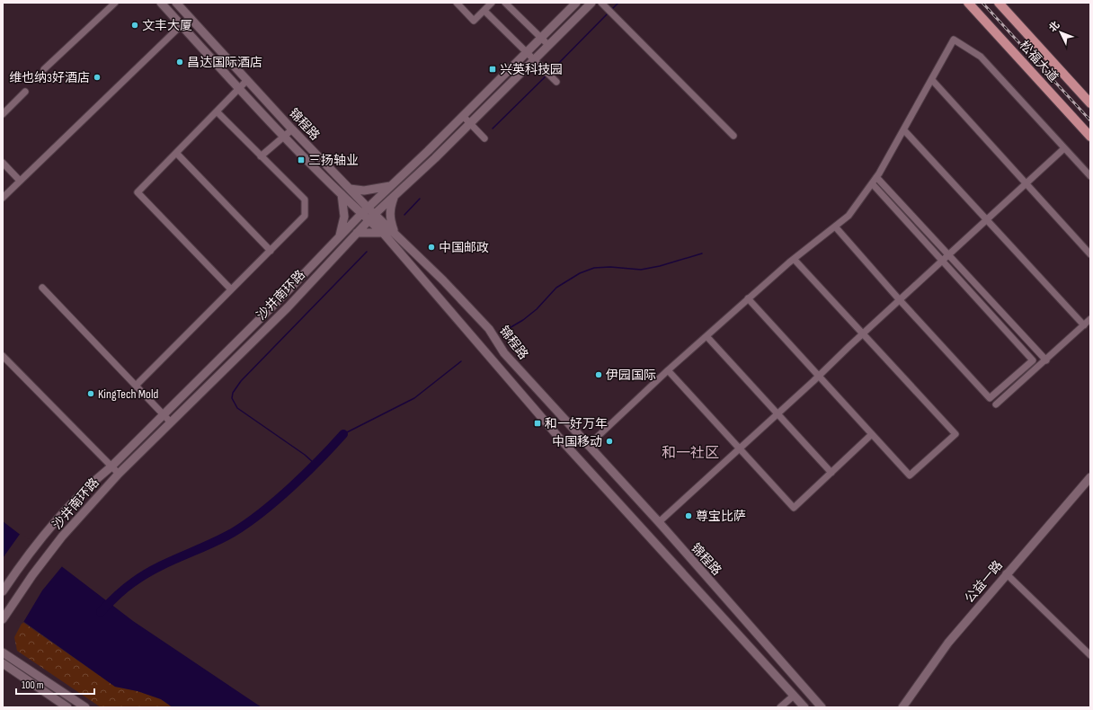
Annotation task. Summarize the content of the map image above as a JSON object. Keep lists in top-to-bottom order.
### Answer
{
  "streets": {
    "main road": [
      "松福大道",
      "锦程路",
      "沙井南环路",
      "公益一路"
    ]
  },
  "crossings": [
    ["锦程路", "沙井南环路"]
  ],
  "districts": ["和一社区"],
  "places": {
    "other": [
      "文丰大厦",
      "昌达国际酒店",
      "维也纳3好酒店",
      "中国邮政",
      "伊园国际",
      "KingTech Mold",
      "中国移动",
      "尊宝比萨"
    ],
    "transit": ["兴英科技园", "三扬轴业", "和一好万年"]
  },
  "scale_bar": "100 m",
  "north": "top left"
}
